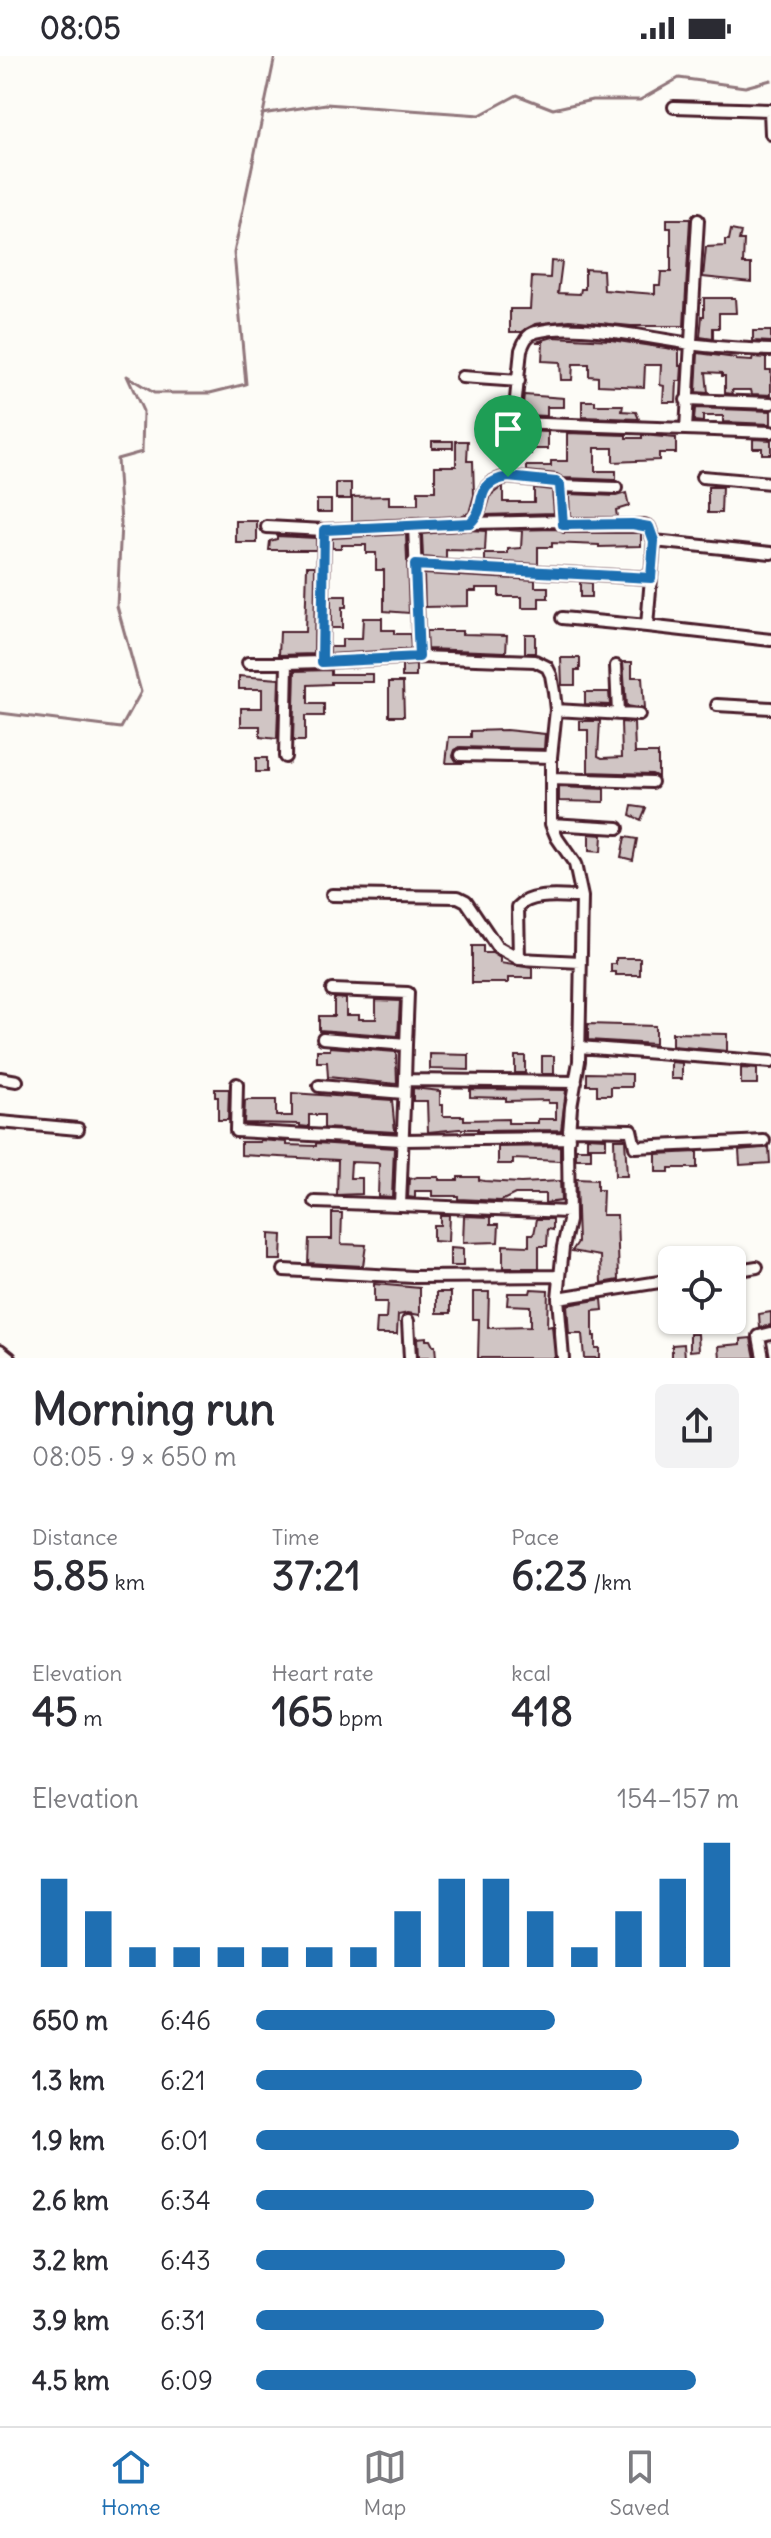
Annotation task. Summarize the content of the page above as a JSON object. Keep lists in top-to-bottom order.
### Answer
{
  "page": {
    "status": "08:05",
    "heading": ["Morning run", "08:05 · 9 × 650 m"],
    "stats": [
      ["Distance", "5.85 km"],
      ["Time", "37:21"],
      ["Pace", "6:23 /km"],
      ["Elevation", "45 m"],
      ["Heart rate", "165 bpm"],
      ["kcal", "418"]
    ],
    "chart": ["Elevation", "154–157 m"],
    "list": [
      {
        "name": "650 m",
        "note": "6:46"
      },
      {
        "name": "1.3 km",
        "note": "6:21"
      },
      {
        "name": "1.9 km",
        "note": "6:01"
      },
      {
        "name": "2.6 km",
        "note": "6:34"
      },
      {
        "name": "3.2 km",
        "note": "6:43"
      },
      {
        "name": "3.9 km",
        "note": "6:31"
      },
      {
        "name": "4.5 km",
        "note": "6:09"
      }
    ],
    "tabs": ["Home", "Map", "Saved"]
  }
}
